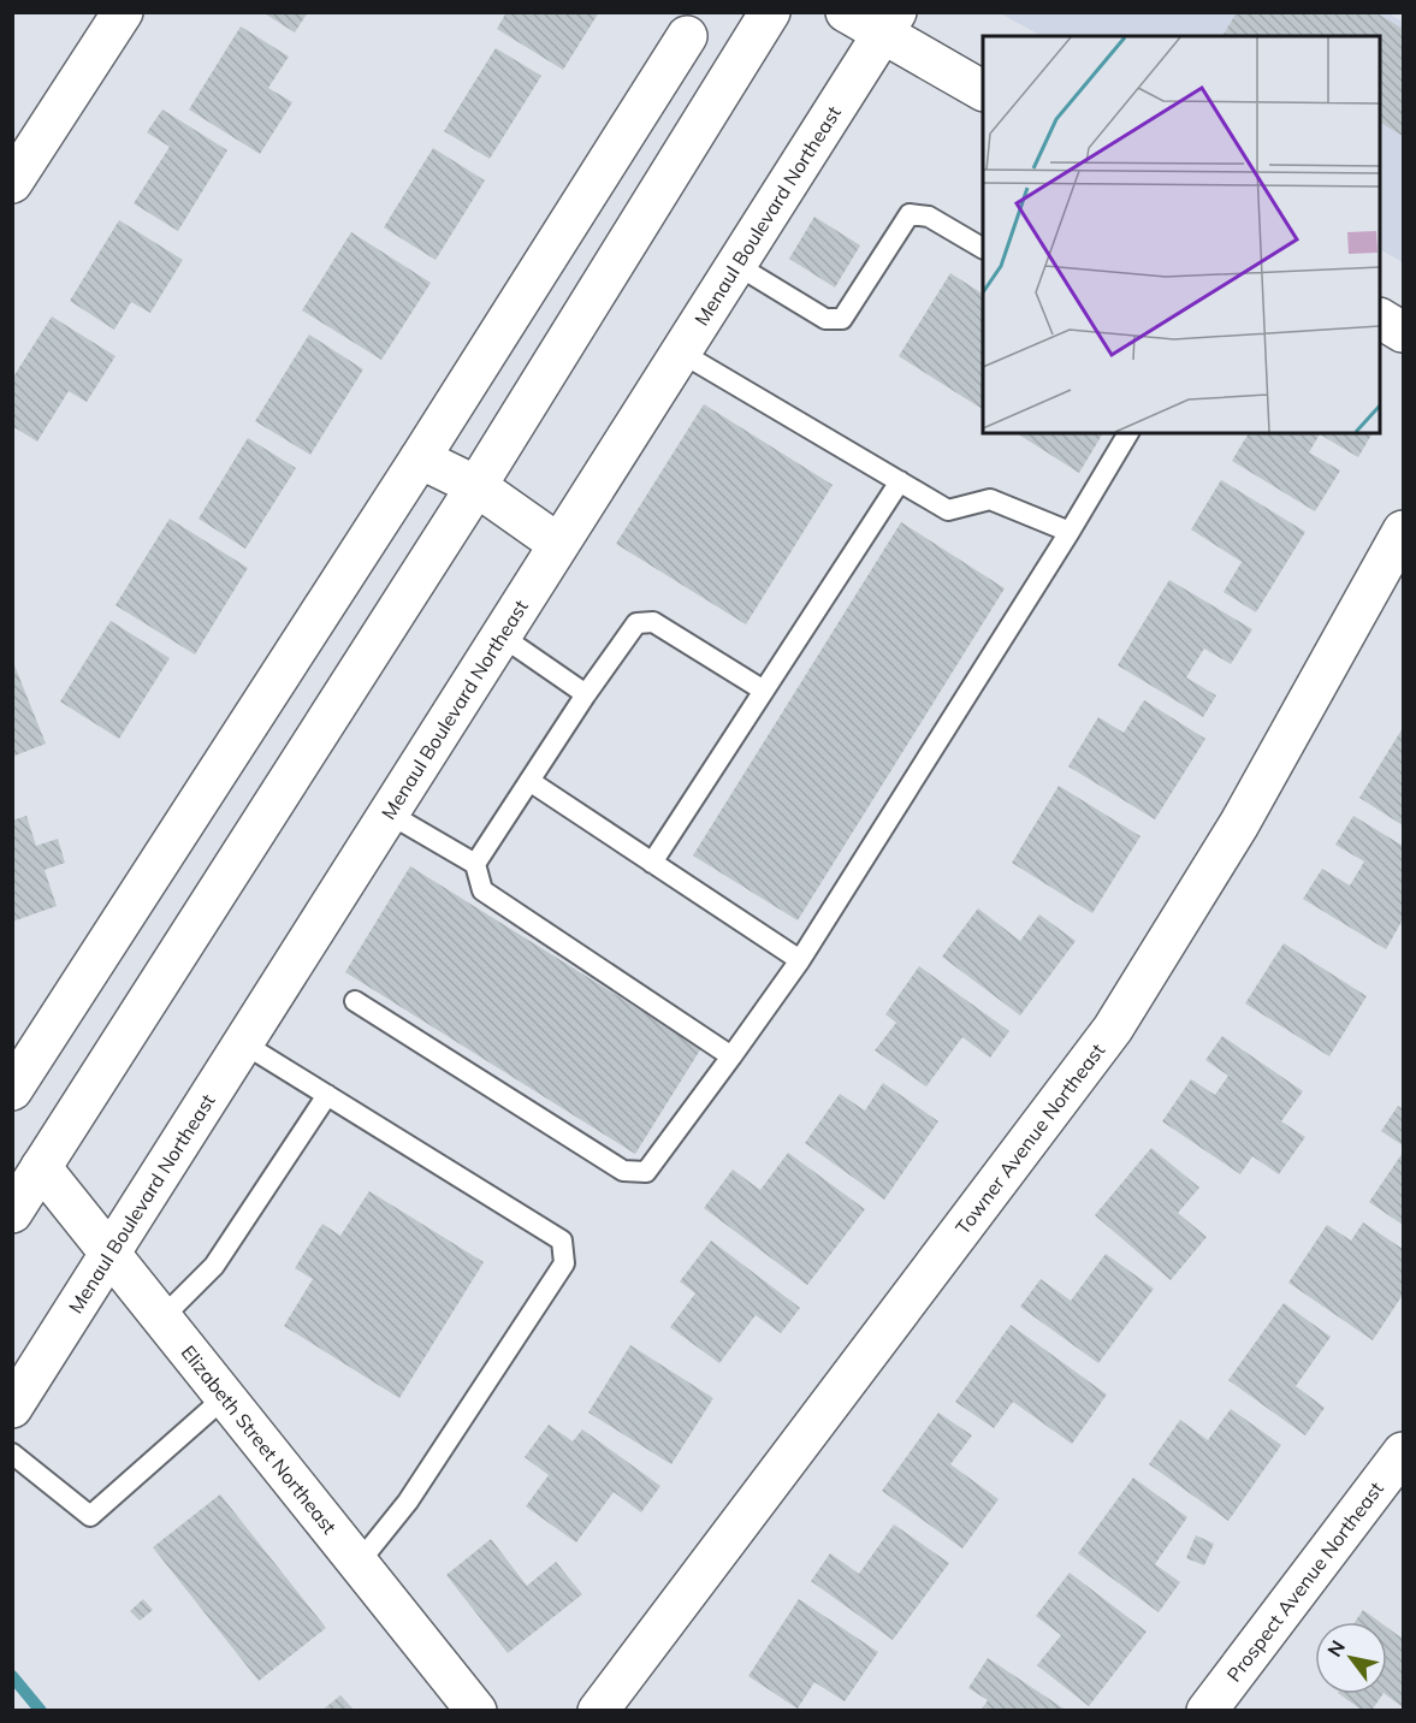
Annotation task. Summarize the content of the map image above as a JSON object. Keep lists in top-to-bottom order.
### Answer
{
  "streets": {
    "street": [
      "Menaul Boulevard Northeast",
      "Towner Avenue Northeast",
      "Elizabeth Street Northeast",
      "Prospect Avenue Northeast"
    ]
  },
  "crossings": [
    ["Menaul Boulevard Northeast", "Elizabeth Street Northeast"]
  ],
  "north": "top left"
}
